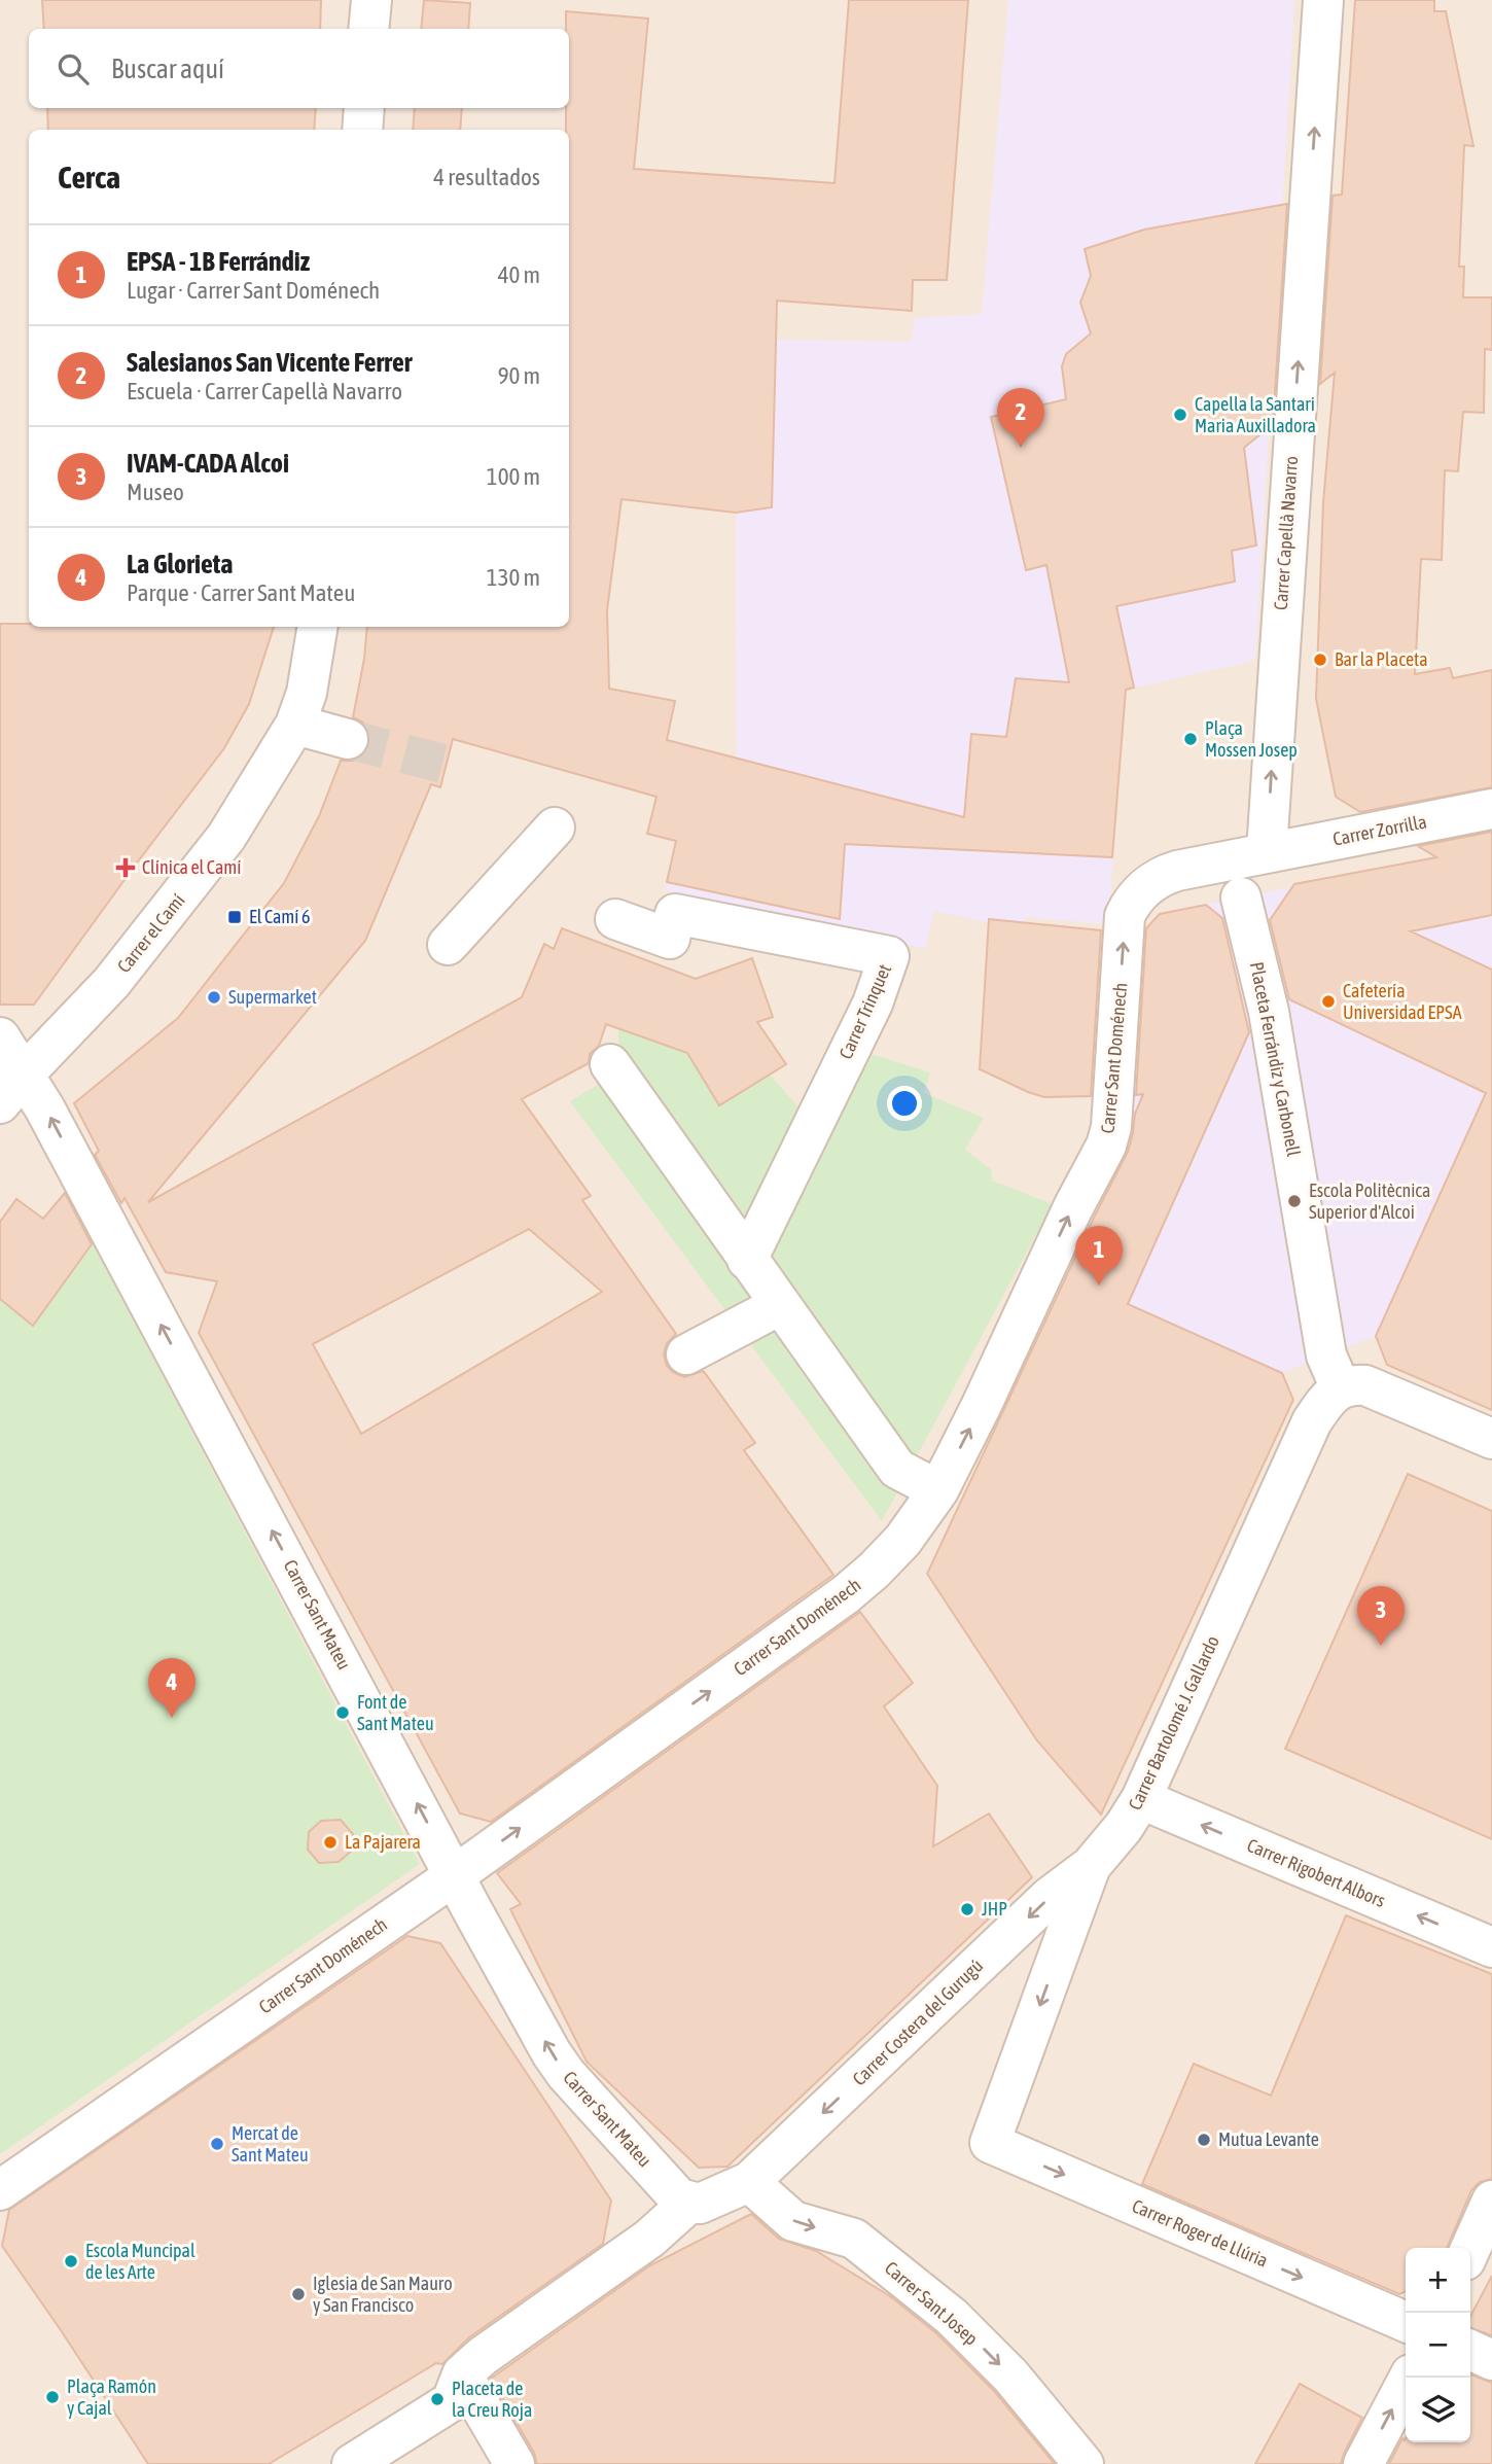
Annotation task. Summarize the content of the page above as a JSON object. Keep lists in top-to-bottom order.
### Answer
{
  "streets": {
    "street": [
      "Carrer Capellà Navarro",
      "Carrer Zorrilla",
      "Carrer el Camí",
      "Carrer Trinquet",
      "Carrer Sant Doménech",
      "Placeta Ferrándiz y Carbonell",
      "Carrer Sant Mateu",
      "Carrer Bartolomé J. Gallardo",
      "Carrer Rigobert Albors",
      "Carrer Costera del Gurugú",
      "Carrer Roger de Llúria",
      "Carrer Sant Josep"
    ]
  },
  "crossings": [
    ["Carrer Capellà Navarro", "Carrer Zorrilla"],
    ["Carrer Capellà Navarro", "Carrer Sant Doménech"],
    ["Carrer Zorrilla", "Carrer Sant Doménech"],
    ["Carrer el Camí", "Carrer Sant Mateu"],
    ["Carrer Sant Doménech", "Carrer Sant Mateu"],
    ["Placeta Ferrándiz y Carbonell", "Carrer Bartolomé J. Gallardo"],
    ["Carrer Bartolomé J. Gallardo", "Carrer Rigobert Albors"],
    ["Carrer Bartolomé J. Gallardo", "Carrer Costera del Gurugú"],
    ["Carrer Bartolomé J. Gallardo", "Carrer Roger de Llúria"],
    ["Carrer Costera del Gurugú", "Carrer Sant Josep"]
  ],
  "one_way": [
    "Carrer Capellà Navarro",
    "Carrer Sant Doménech",
    "Carrer Sant Mateu",
    "Carrer Bartolomé J. Gallardo",
    "Carrer Rigobert Albors",
    "Carrer Costera del Gurugú",
    "Carrer Roger de Llúria",
    "Carrer Sant Josep"
  ],
  "places": {
    "other": [
      "Capella la Santari Maria Auxilladora",
      "Bar la Placeta",
      "Plaça Mossen Josep",
      "Supermarket",
      "Cafetería Universidad EPSA",
      "Escola Politècnica Superior d'Alcoi",
      "Font de Sant Mateu",
      "La Pajarera",
      "JHP",
      "Mutua Levante",
      "Mercat de Sant Mateu",
      "Escola Muncipal de les Arte",
      "Iglesia de San Mauro y San Francisco",
      "Plaça Ramón y Cajal",
      "Placeta de la Creu Roja"
    ],
    "health": ["Clínica el Camí"],
    "transit": ["El Camí 6"]
  },
  "page": {
    "search": "Buscar aquí",
    "heading": ["Cerca", "4 resultados"],
    "list": [
      {
        "mark": "1",
        "name": "EPSA - 1B Ferrándiz",
        "note": "Lugar · Carrer Sant Doménech",
        "value": "40 m"
      },
      {
        "mark": "2",
        "name": "Salesianos San Vicente Ferrer",
        "note": "Escuela · Carrer Capellà Navarro",
        "value": "90 m"
      },
      {
        "mark": "3",
        "name": "IVAM-CADA Alcoi",
        "note": "Museo",
        "value": "100 m"
      },
      {
        "mark": "4",
        "name": "La Glorieta",
        "note": "Parque · Carrer Sant Mateu",
        "value": "130 m"
      }
    ],
    "pins": [
      "2",
      "1",
      "3",
      "4"
    ],
    "map_buttons": ["+", "−"]
  }
}
